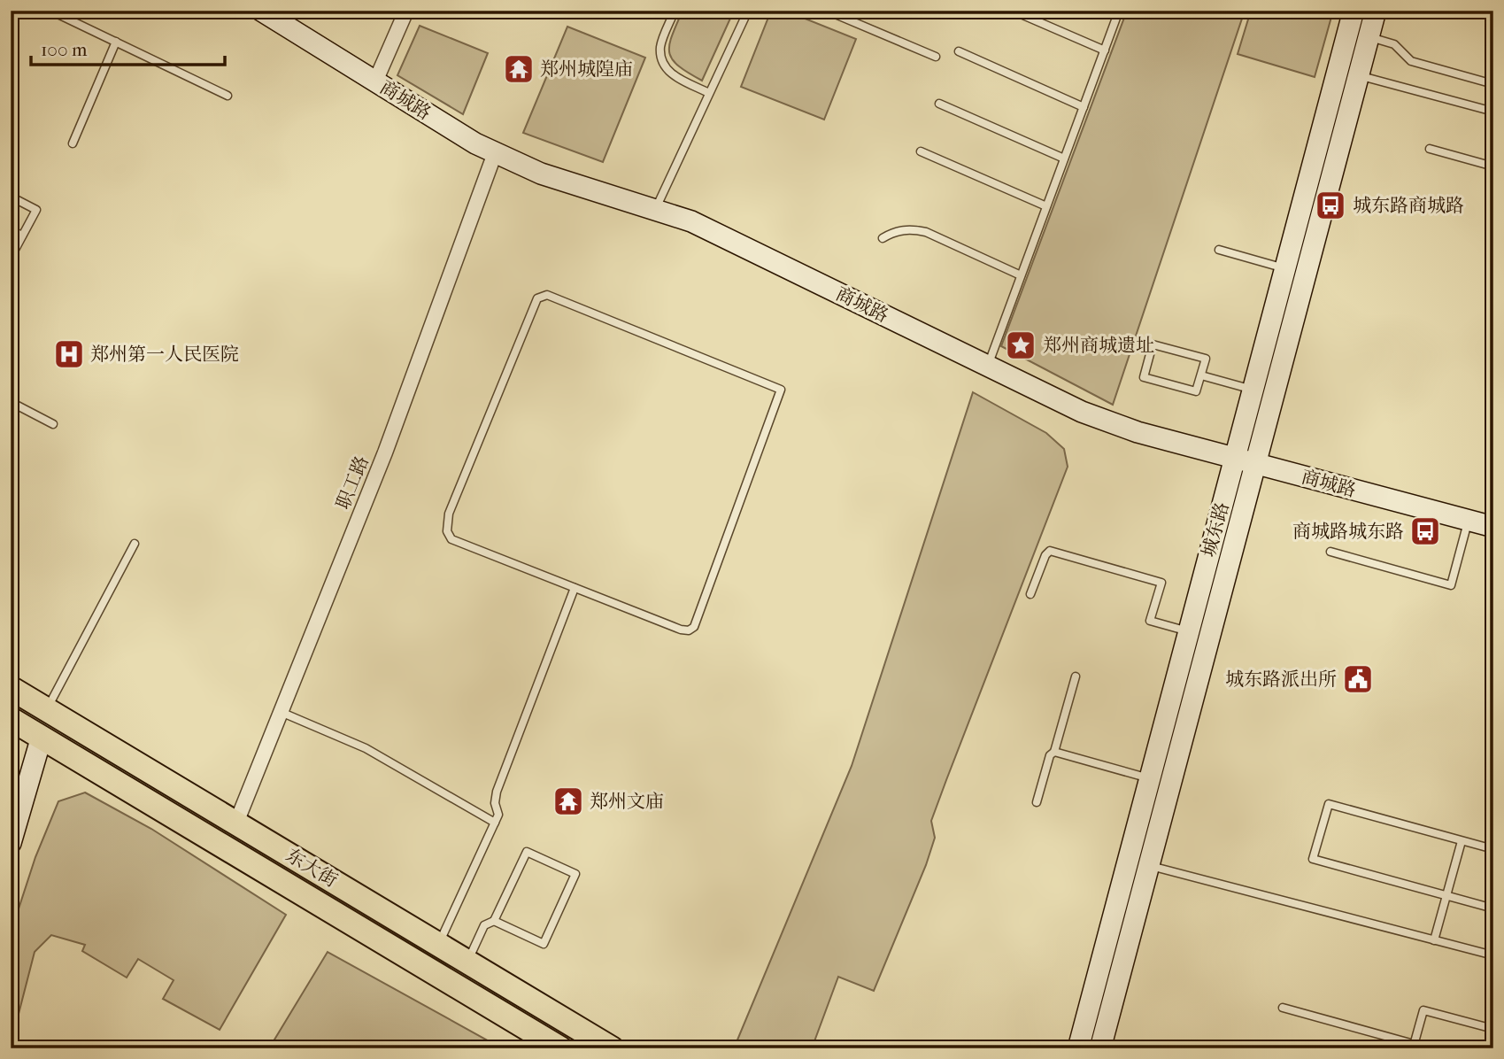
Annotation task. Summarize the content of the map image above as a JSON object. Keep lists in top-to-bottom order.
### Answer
{
  "streets": {
    "main road": ["商城路", "城东路", "东大街"],
    "street": ["职工路"]
  },
  "crossings": [
    ["商城路", "职工路"],
    ["商城路", "城东路"],
    ["职工路", "东大街"]
  ],
  "places": {
    "temple": ["郑州城隍庙", "郑州文庙"],
    "bus stop": ["城东路商城路", "商城路城东路"],
    "place": ["郑州商城遗址"],
    "hospital": ["郑州第一人民医院"],
    "public building": ["城东路派出所"]
  },
  "scale_bar": "100 m"
}
